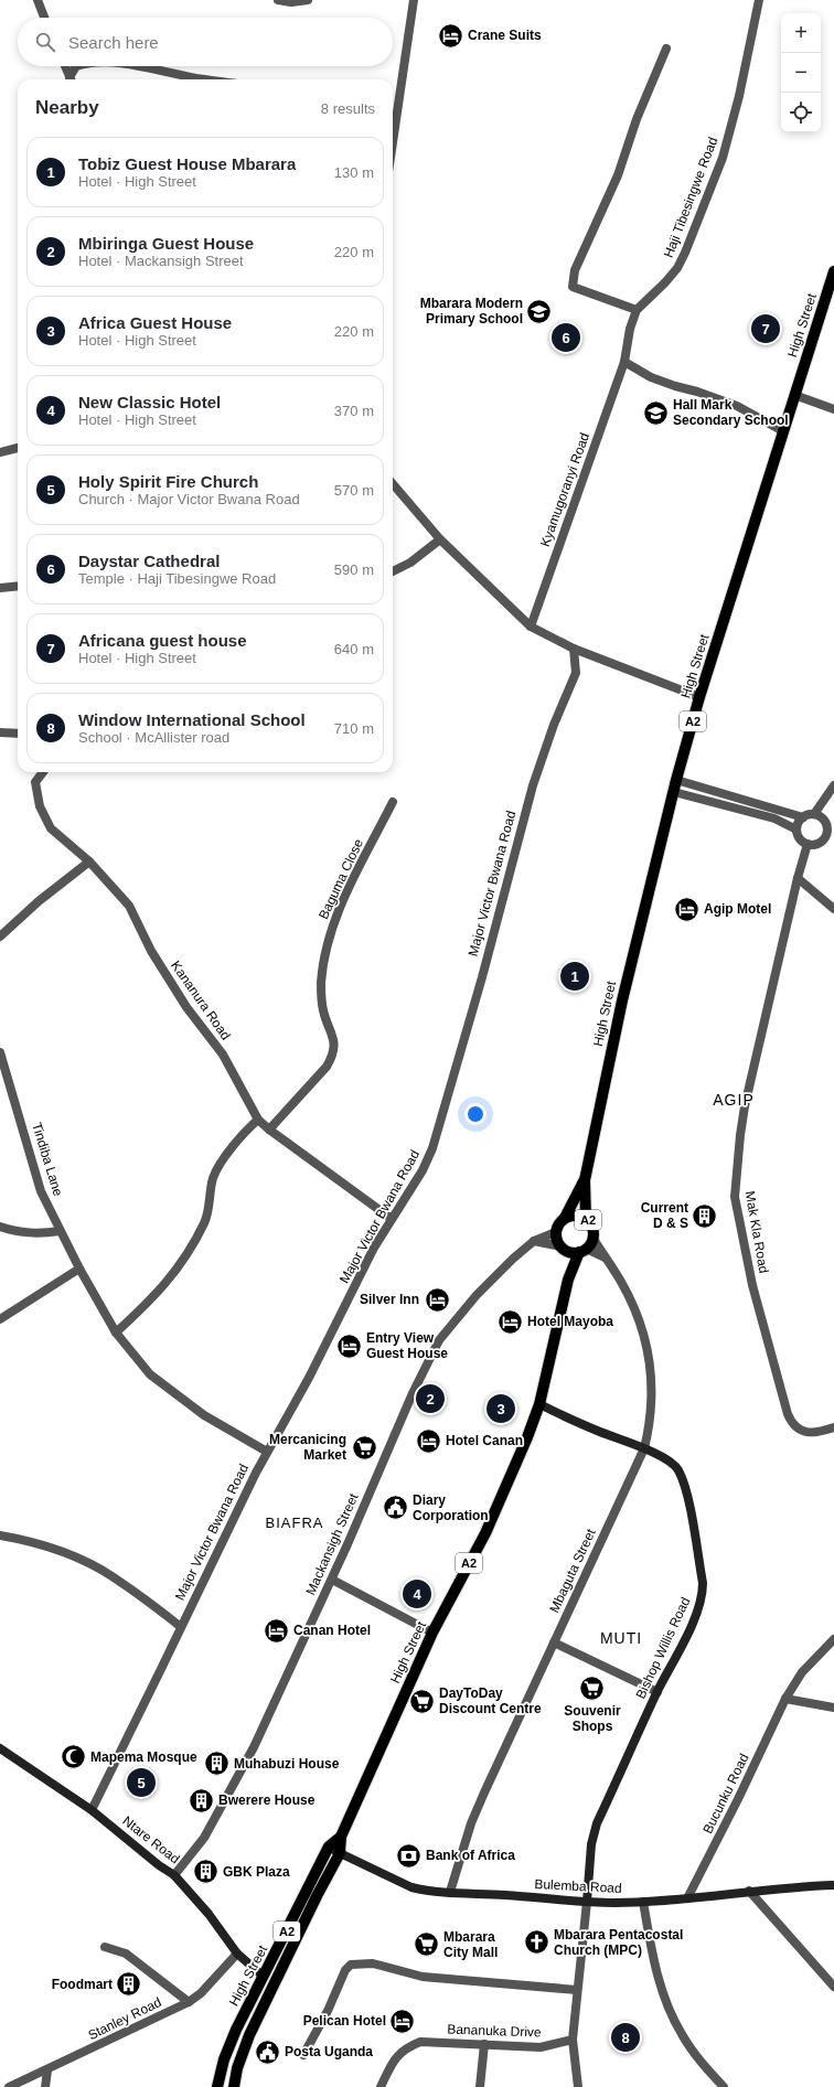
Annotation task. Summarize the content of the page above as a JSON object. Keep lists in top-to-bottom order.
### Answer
{
  "streets": {
    "main road": [
      "High Street",
      "A2",
      "Bishop Willis Road",
      "Ntare Road",
      "Bulemba Road"
    ],
    "street": [
      "Haji Tibesingwe Road",
      "Kyamugoranyi Road",
      "Baguma Close",
      "Major Victor Bwana Road",
      "Kananura Road",
      "Tindiba Lane",
      "Mak Kla Road",
      "Mackansigh Street",
      "Mbaguta Street",
      "Bucunku Road",
      "Stanley Road",
      "Bananuka Drive"
    ]
  },
  "crossings": [
    ["Haji Tibesingwe Road", "Kyamugoranyi Road"],
    ["High Street", "A2"],
    ["High Street", "Mackansigh Street"],
    ["High Street", "Mbaguta Street"],
    ["High Street", "Bishop Willis Road"],
    ["High Street", "Ntare Road"],
    ["High Street", "Bulemba Road"],
    ["A2", "Mackansigh Street"],
    ["A2", "Mbaguta Street"],
    ["Baguma Close", "Kananura Road"],
    ["Major Victor Bwana Road", "Kananura Road"],
    ["Major Victor Bwana Road", "Tindiba Lane"],
    ["Major Victor Bwana Road", "Ntare Road"],
    ["Mackansigh Street", "Mbaguta Street"],
    ["Mackansigh Street", "Ntare Road"],
    ["Mbaguta Street", "Bishop Willis Road"],
    ["Mbaguta Street", "Bulemba Road"],
    ["Bishop Willis Road", "Bulemba Road"],
    ["Bucunku Road", "Bulemba Road"],
    ["Ntare Road", "Stanley Road"]
  ],
  "districts": ["AGIP", "BIAFRA", "MUTI"],
  "places": {
    "hotel": [
      "Crane Suits",
      "Agip Motel",
      "Silver Inn",
      "Hotel Mayoba",
      "Entry View Guest House",
      "Hotel Canan",
      "Canan Hotel",
      "Pelican Hotel"
    ],
    "school or university": ["Mbarara Modern Primary School", "Hall Mark Secondary School"],
    "building": [
      "Current D & S",
      "Muhabuzi House",
      "Bwerere House",
      "GBK Plaza",
      "Foodmart"
    ],
    "supermarket": [
      "Mercanicing Market",
      "Souvenir Shops",
      "DayToDay Discount Centre",
      "Mbarara City Mall"
    ],
    "public building": ["Diary Corporation", "Posta Uganda"],
    "mosque": ["Mapema Mosque"],
    "bank": ["Bank of Africa"],
    "church": ["Mbarara Pentacostal Church (MPC)"]
  },
  "page": {
    "map_buttons": ["+", "−"],
    "search": "Search here",
    "heading": ["Nearby", "8 results"],
    "list": [
      {
        "mark": "1",
        "name": "Tobiz Guest House Mbarara",
        "note": "Hotel · High Street",
        "value": "130 m"
      },
      {
        "mark": "2",
        "name": "Mbiringa Guest House",
        "note": "Hotel · Mackansigh Street",
        "value": "220 m"
      },
      {
        "mark": "3",
        "name": "Africa Guest House",
        "note": "Hotel · High Street",
        "value": "220 m"
      },
      {
        "mark": "4",
        "name": "New Classic Hotel",
        "note": "Hotel · High Street",
        "value": "370 m"
      },
      {
        "mark": "5",
        "name": "Holy Spirit Fire Church",
        "note": "Church · Major Victor Bwana Road",
        "value": "570 m"
      },
      {
        "mark": "6",
        "name": "Daystar Cathedral",
        "note": "Temple · Haji Tibesingwe Road",
        "value": "590 m"
      },
      {
        "mark": "7",
        "name": "Africana guest house",
        "note": "Hotel · High Street",
        "value": "640 m"
      },
      {
        "mark": "8",
        "name": "Window International School",
        "note": "School · McAllister road",
        "value": "710 m"
      }
    ],
    "pins": [
      "7",
      "6",
      "1",
      "2",
      "3",
      "4",
      "5",
      "8"
    ]
  }
}
